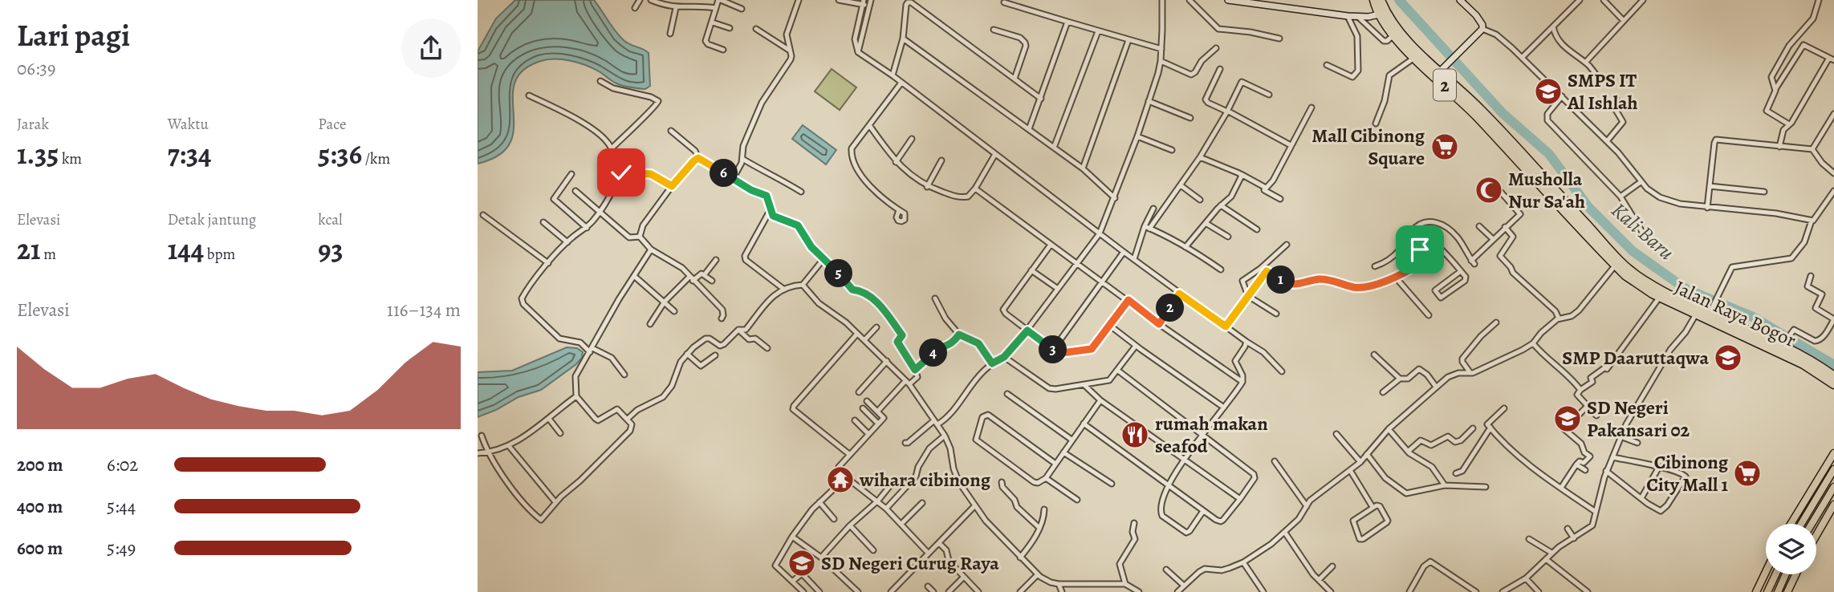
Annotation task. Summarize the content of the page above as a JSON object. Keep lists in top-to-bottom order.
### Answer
{
  "streets": {
    "highway": ["2", "Jalan Raya Bogor"]
  },
  "water": ["Kali Baru"],
  "places": {
    "school or university": [
      "SMPS IT Al Ishlah",
      "SMP Daaruttaqwa",
      "SD Negeri Pakansari 02",
      "SD Negeri Curug Raya"
    ],
    "supermarket": ["Mall Cibinong Square", "Cibinong City Mall 1"],
    "mosque": ["Musholla Nur Sa'ah"],
    "restaurant": ["rumah makan seafod"],
    "temple": ["wihara cibinong"]
  },
  "page": {
    "heading": ["Lari pagi", "06:39"],
    "stats": [
      ["Jarak", "1.35 km"],
      ["Waktu", "7:34"],
      ["Pace", "5:36 /km"],
      ["Elevasi", "21 m"],
      ["Detak jantung", "144 bpm"],
      ["kcal", "93"]
    ],
    "pins": [
      "6",
      "5",
      "1",
      "2",
      "3",
      "4"
    ],
    "chart": ["Elevasi", "116–134 m"],
    "list": [
      {
        "name": "200 m",
        "note": "6:02"
      },
      {
        "name": "400 m",
        "note": "5:44"
      },
      {
        "name": "600 m",
        "note": "5:49"
      }
    ]
  }
}
